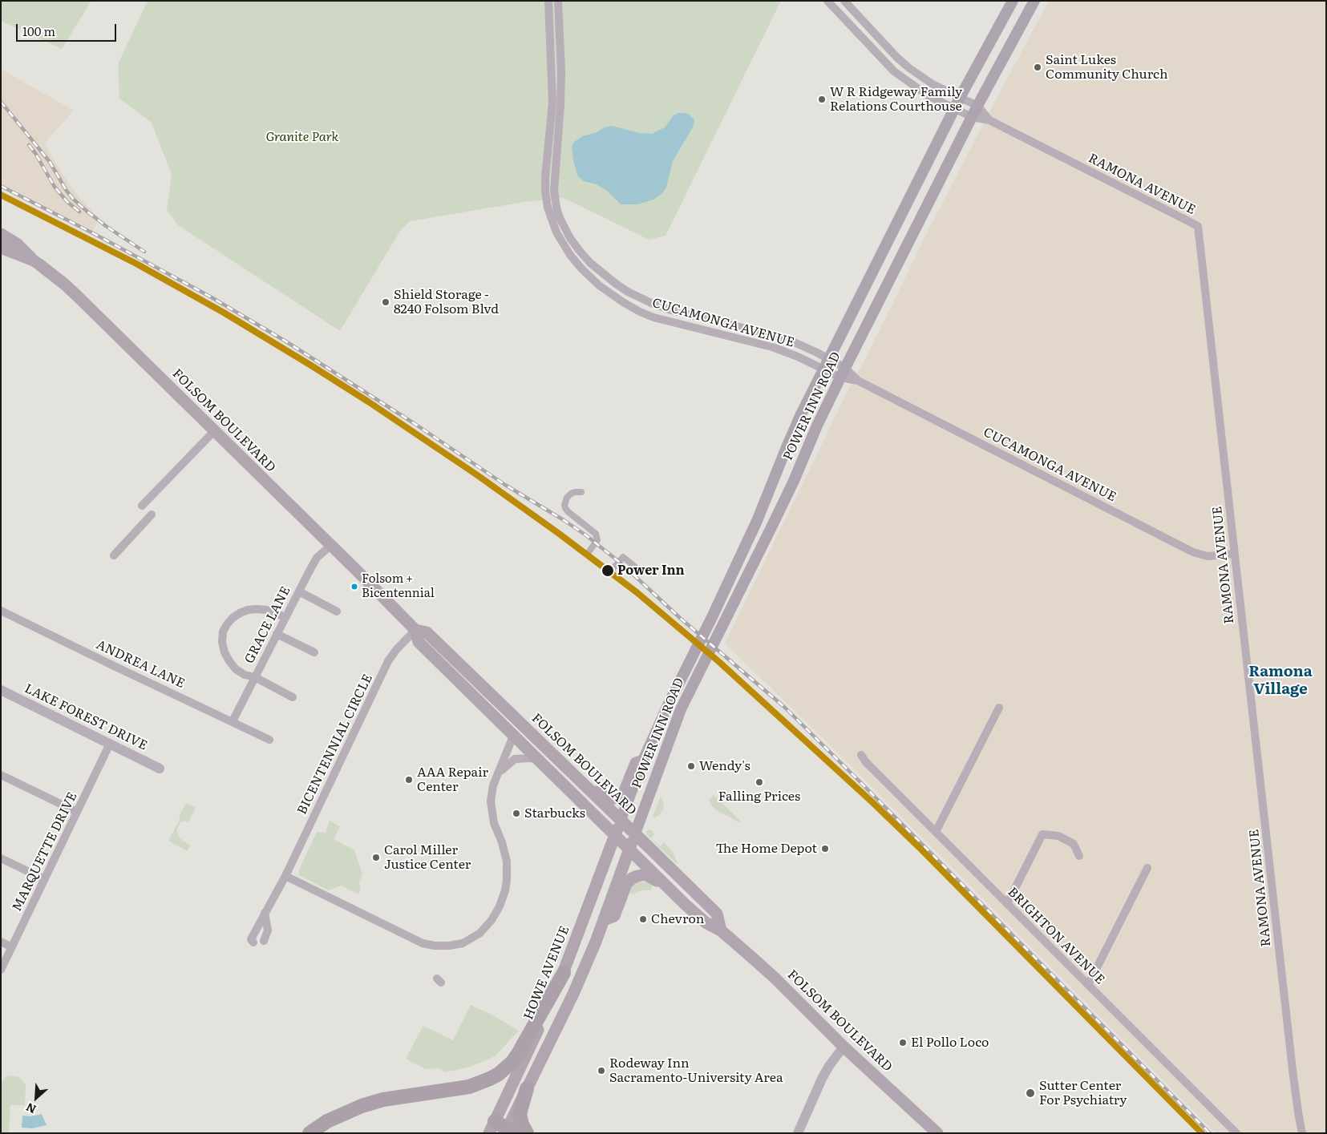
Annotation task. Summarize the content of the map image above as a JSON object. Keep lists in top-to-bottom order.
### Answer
{
  "streets": {
    "main road": ["POWER INN ROAD", "FOLSOM BOULEVARD", "HOWE AVENUE"],
    "street": [
      "RAMONA AVENUE",
      "CUCAMONGA AVENUE",
      "GRACE LANE",
      "ANDREA LANE",
      "LAKE FOREST DRIVE",
      "BICENTENNIAL CIRCLE",
      "MARQUETTE DRIVE",
      "BRIGHTON AVENUE"
    ]
  },
  "crossings": [
    ["RAMONA AVENUE", "CUCAMONGA AVENUE"],
    ["RAMONA AVENUE", "POWER INN ROAD"],
    ["CUCAMONGA AVENUE", "POWER INN ROAD"],
    ["POWER INN ROAD", "FOLSOM BOULEVARD"],
    ["POWER INN ROAD", "HOWE AVENUE"],
    ["FOLSOM BOULEVARD", "GRACE LANE"],
    ["FOLSOM BOULEVARD", "BICENTENNIAL CIRCLE"],
    ["FOLSOM BOULEVARD", "HOWE AVENUE"],
    ["GRACE LANE", "ANDREA LANE"],
    ["LAKE FOREST DRIVE", "MARQUETTE DRIVE"]
  ],
  "districts": ["Ramona Village"],
  "parks": ["Granite Park"],
  "places": [
    "Saint Lukes Community Church",
    "W R Ridgeway Family Relations Courthouse",
    "Shield Storage - 8240 Folsom Blvd",
    "Power Inn",
    "Folsom + Bicentennial",
    "Wendy's",
    "AAA Repair Center",
    "Falling Prices",
    "Starbucks",
    "The Home Depot",
    "Carol Miller Justice Center",
    "Chevron",
    "El Pollo Loco",
    "Rodeway Inn Sacramento-University Area",
    "Sutter Center For Psychiatry"
  ],
  "scale_bar": "100 m",
  "north": "bottom left"
}
